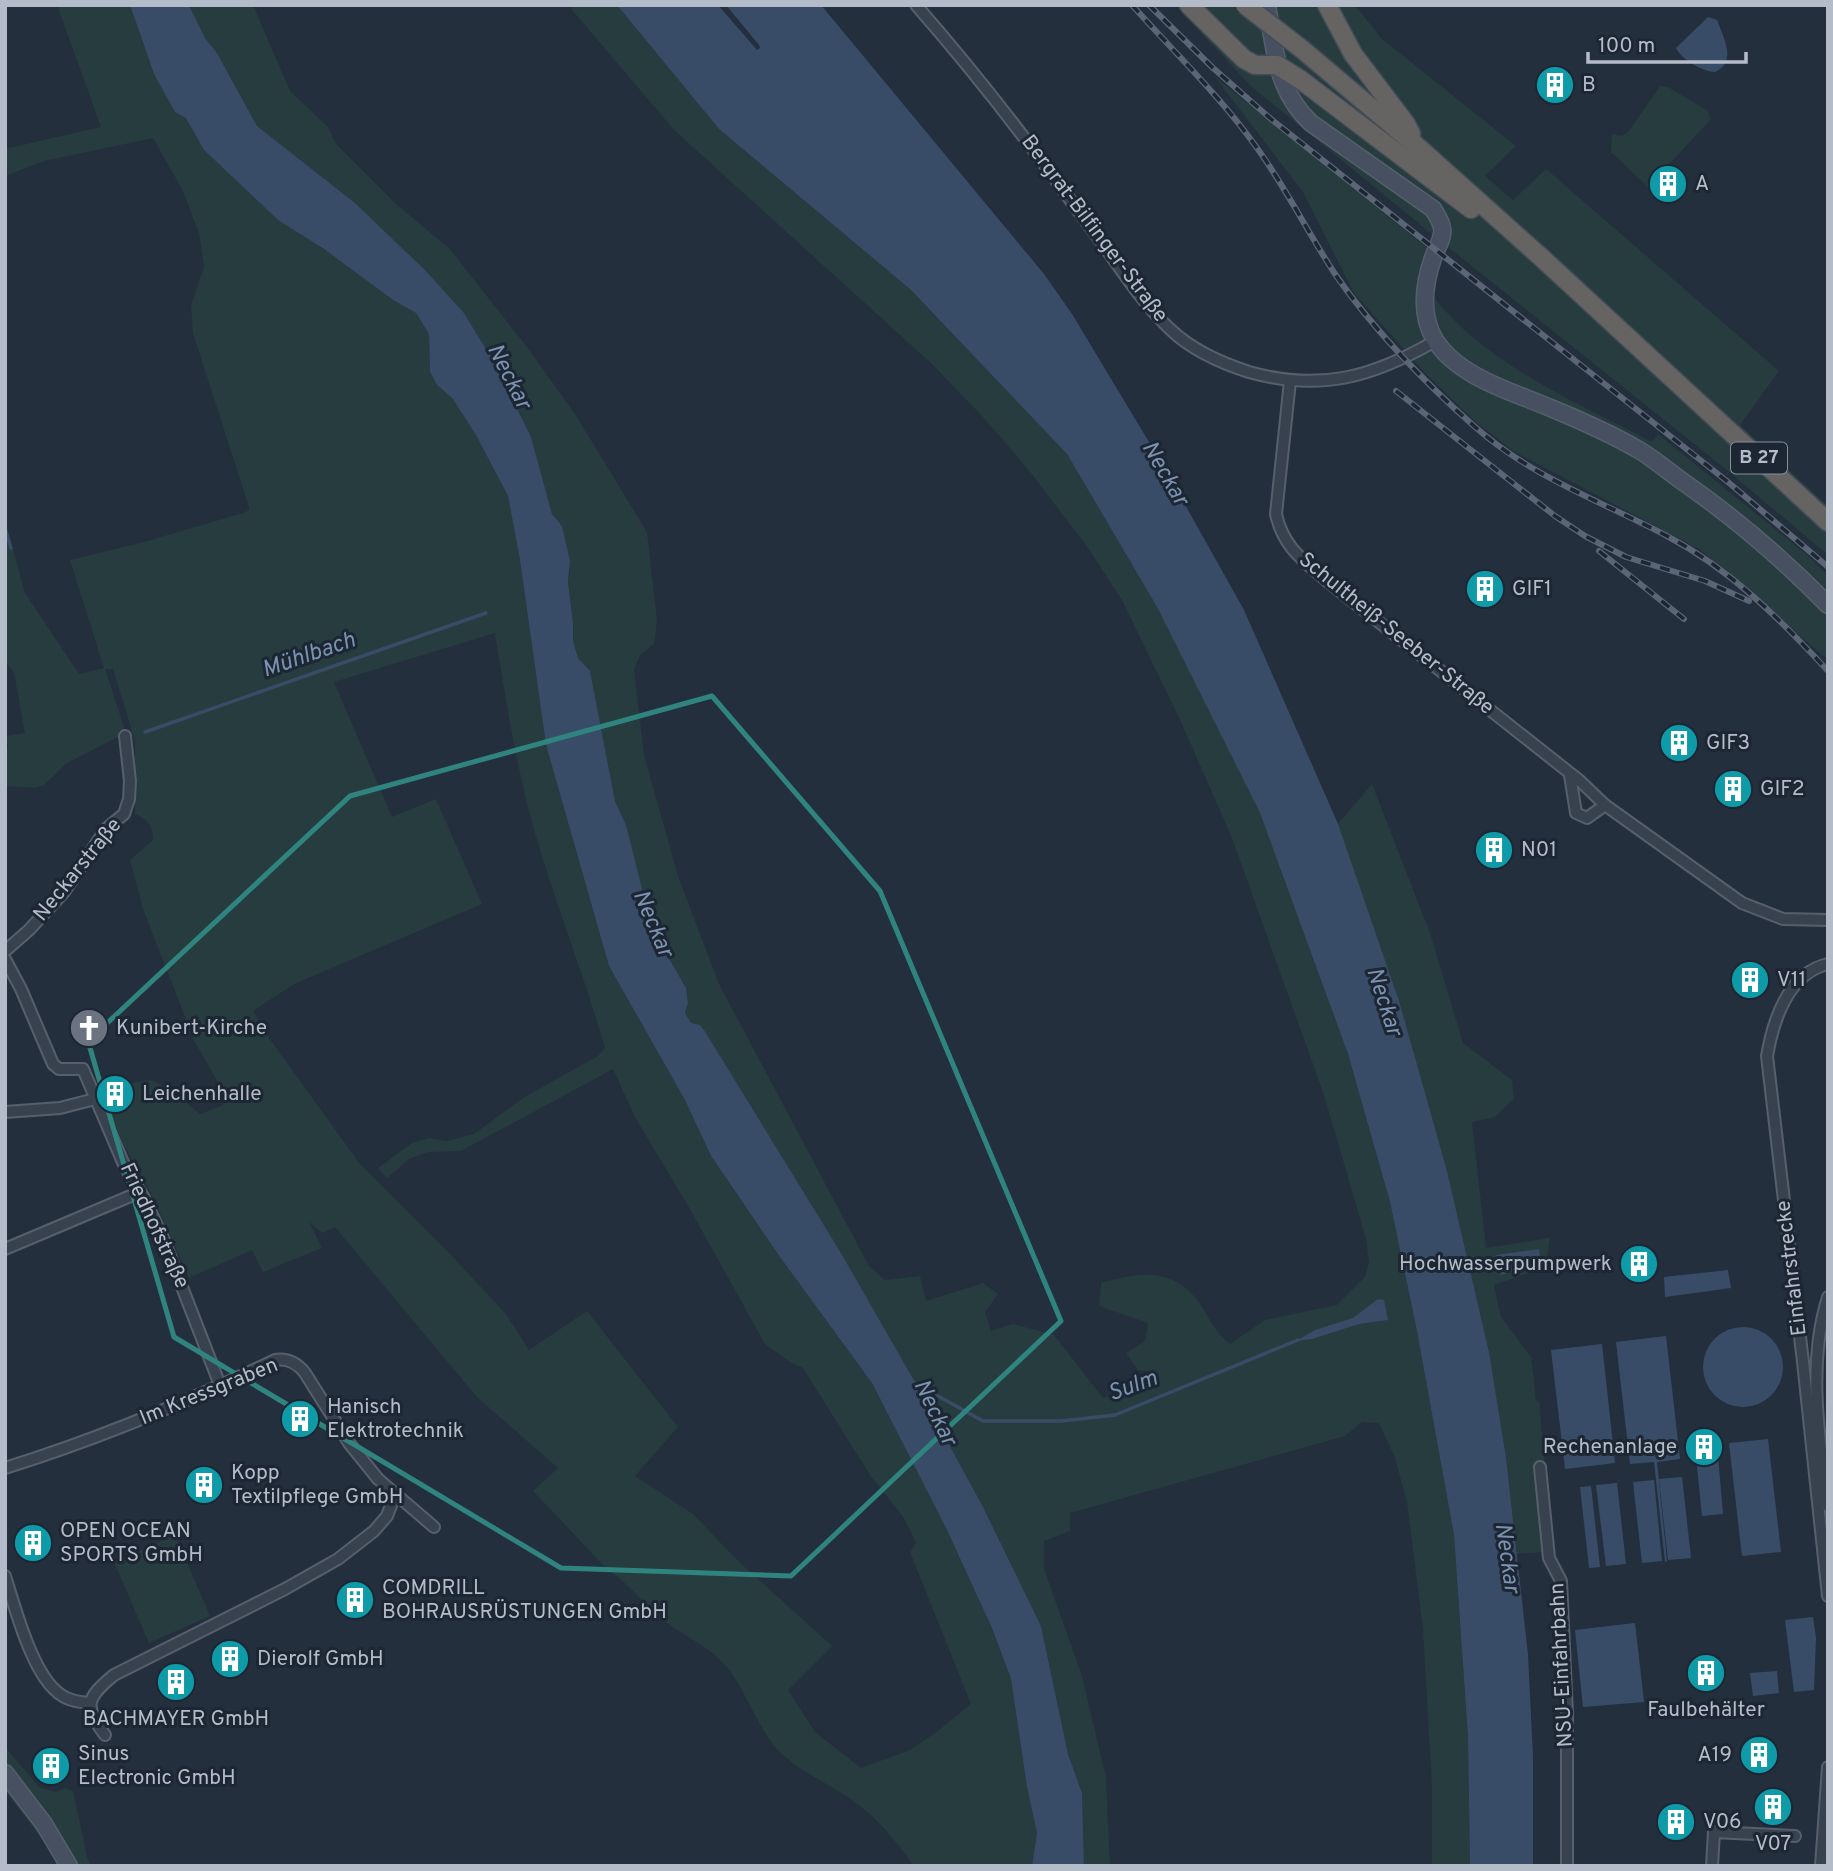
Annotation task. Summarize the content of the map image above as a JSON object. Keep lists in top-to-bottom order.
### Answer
{
  "streets": {
    "highway": ["B 27"],
    "street": [
      "Bergrat-Bilfinger-Straße",
      "Schultheiß-Seeber-Straße",
      "Neckarstraße",
      "Friedhofstraße",
      "Einfahrstrecke",
      "Im Kressgraben",
      "NSU-Einfahrbahn"
    ]
  },
  "crossings": [
    ["Bergrat-Bilfinger-Straße", "Schultheiß-Seeber-Straße"],
    ["Friedhofstraße", "Im Kressgraben"]
  ],
  "water": ["Neckar", "Mühlbach", "Sulm"],
  "places": {
    "building": [
      "B",
      "A",
      "GIF1",
      "GIF3",
      "GIF2",
      "N01",
      "V11",
      "Leichenhalle",
      "Hochwasserpumpwerk",
      "Hanisch Elektrotechnik",
      "Rechenanlage",
      "Kopp Textilpflege GmbH",
      "OPEN OCEAN SPORTS GmbH",
      "COMDRILL BOHRAUSRÜSTUNGEN GmbH",
      "Dierolf GmbH",
      "Faulbehälter",
      "BACHMAYER GmbH",
      "A19",
      "Sinus Electronic GmbH",
      "V07",
      "V06"
    ],
    "church": ["Kunibert-Kirche"]
  },
  "scale_bar": "100 m"
}
